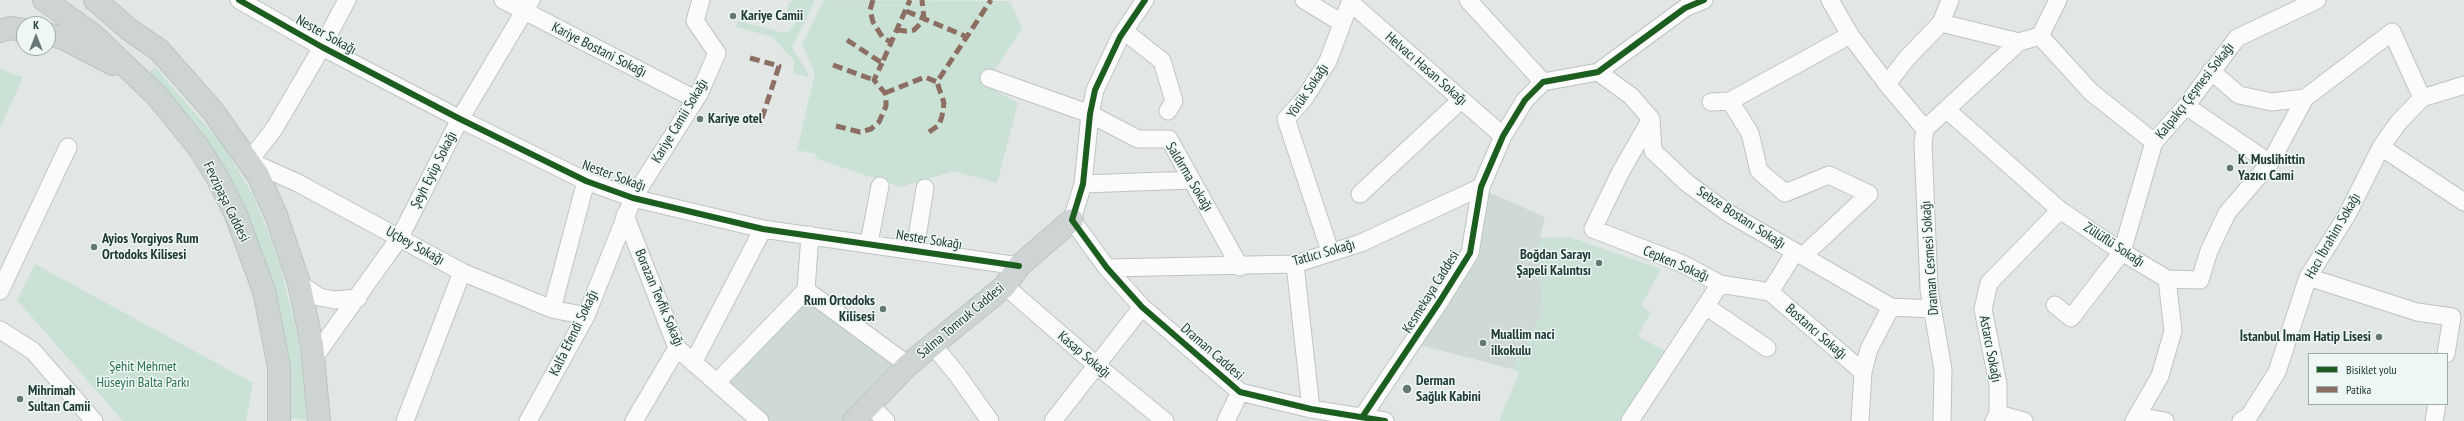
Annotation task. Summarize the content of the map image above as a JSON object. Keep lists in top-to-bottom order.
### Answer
{
  "streets": {
    "main road": ["Fevzipaşa Caddesi", "Salma Tomruk Caddesi"],
    "street": [
      "Nester Sokağı",
      "Kariye Bostani Sokağı",
      "Helvacı Hasan Sokağı",
      "Yörük Sokağı",
      "Kalpakçı Çeşmesi Sokağı",
      "Kariye Camii Sokağı",
      "Şeyh Eyüp Sokağı",
      "Saldırma Sokağı",
      "Sebze Bostanı Sokağı",
      "Hacı İbrahim Sokağı",
      "Zülüflü Sokağı",
      "Uçbey Sokağı",
      "Tatlıcı Sokağı",
      "Draman Cesmesi Sokağı",
      "Cepken Sokağı",
      "Kesmekaya Caddesi",
      "Borazan Tevfik Sokağı",
      "Bostancı Sokağı",
      "Kalfa Efendi Sokağı",
      "Astarcı Sokağı",
      "Draman Caddesi",
      "Kasap Sokağı"
    ]
  },
  "crossings": [
    ["Nester Sokağı", "Kariye Camii Sokağı"],
    ["Nester Sokağı", "Şeyh Eyüp Sokağı"],
    ["Nester Sokağı", "Salma Tomruk Caddesi"],
    ["Nester Sokağı", "Kalfa Efendi Sokağı"],
    ["Kariye Bostani Sokağı", "Kariye Camii Sokağı"],
    ["Kariye Bostani Sokağı", "Şeyh Eyüp Sokağı"],
    ["Helvacı Hasan Sokağı", "Yörük Sokağı"],
    ["Helvacı Hasan Sokağı", "Kesmekaya Caddesi"],
    ["Yörük Sokağı", "Tatlıcı Sokağı"],
    ["Kalpakçı Çeşmesi Sokağı", "Zülüflü Sokağı"],
    ["Kariye Camii Sokağı", "Kalfa Efendi Sokağı"],
    ["Şeyh Eyüp Sokağı", "Uçbey Sokağı"],
    ["Saldırma Sokağı", "Tatlıcı Sokağı"],
    ["Sebze Bostanı Sokağı", "Draman Cesmesi Sokağı"],
    ["Sebze Bostanı Sokağı", "Cepken Sokağı"],
    ["Zülüflü Sokağı", "Astarcı Sokağı"],
    ["Uçbey Sokağı", "Kalfa Efendi Sokağı"],
    ["Tatlıcı Sokağı", "Kesmekaya Caddesi"],
    ["Tatlıcı Sokağı", "Draman Caddesi"],
    ["Kesmekaya Caddesi", "Draman Caddesi"],
    ["Borazan Tevfik Sokağı", "Kalfa Efendi Sokağı"],
    ["Salma Tomruk Caddesi", "Draman Caddesi"],
    ["Salma Tomruk Caddesi", "Kasap Sokağı"]
  ],
  "parks": ["Şehit Mehmet Hüseyin Balta Parkı"],
  "places": [
    "Kariye Camii",
    "Kariye otel",
    "K. Muslihittin Yazıcı Cami",
    "Ayios Yorgiyos Rum Ortodoks Kilisesi",
    "Boğdan Sarayı Şapeli Kalıntısı",
    "Rum Ortodoks Kilisesi",
    "İstanbul İmam Hatip Lisesi",
    "Muallim naci ilkokulu",
    "Derman Sağlık Kabini",
    "Mihrimah Sultan Camii"
  ],
  "legend": ["Bisiklet yolu", "Patika"],
  "north": "top"
}
